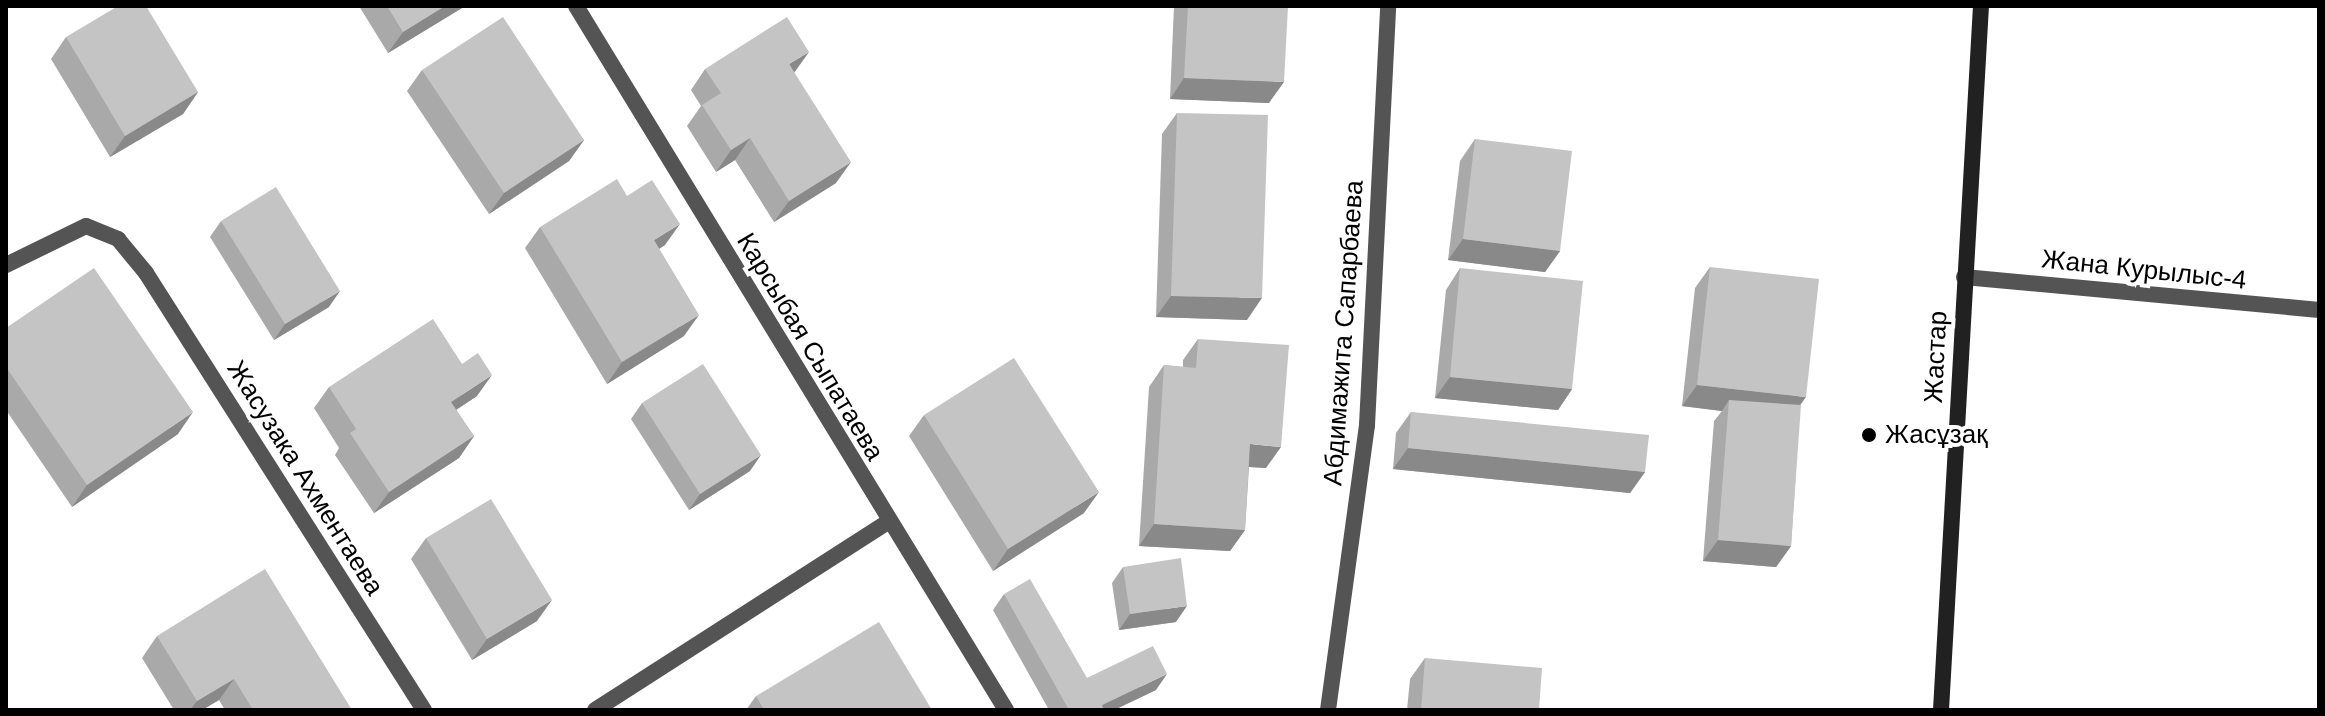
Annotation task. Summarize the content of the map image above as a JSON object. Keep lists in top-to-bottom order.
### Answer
{
  "streets": {
    "street": [
      "Жана Курылыс-4",
      "Абдимажита Сапарбаева",
      "Карсыбая Сыпатаева",
      "Жастар",
      "Жасузака Ахментаева"
    ]
  },
  "crossings": [
    ["Жана Курылыс-4", "Жастар"]
  ],
  "places": ["Жасұзақ"]
}
